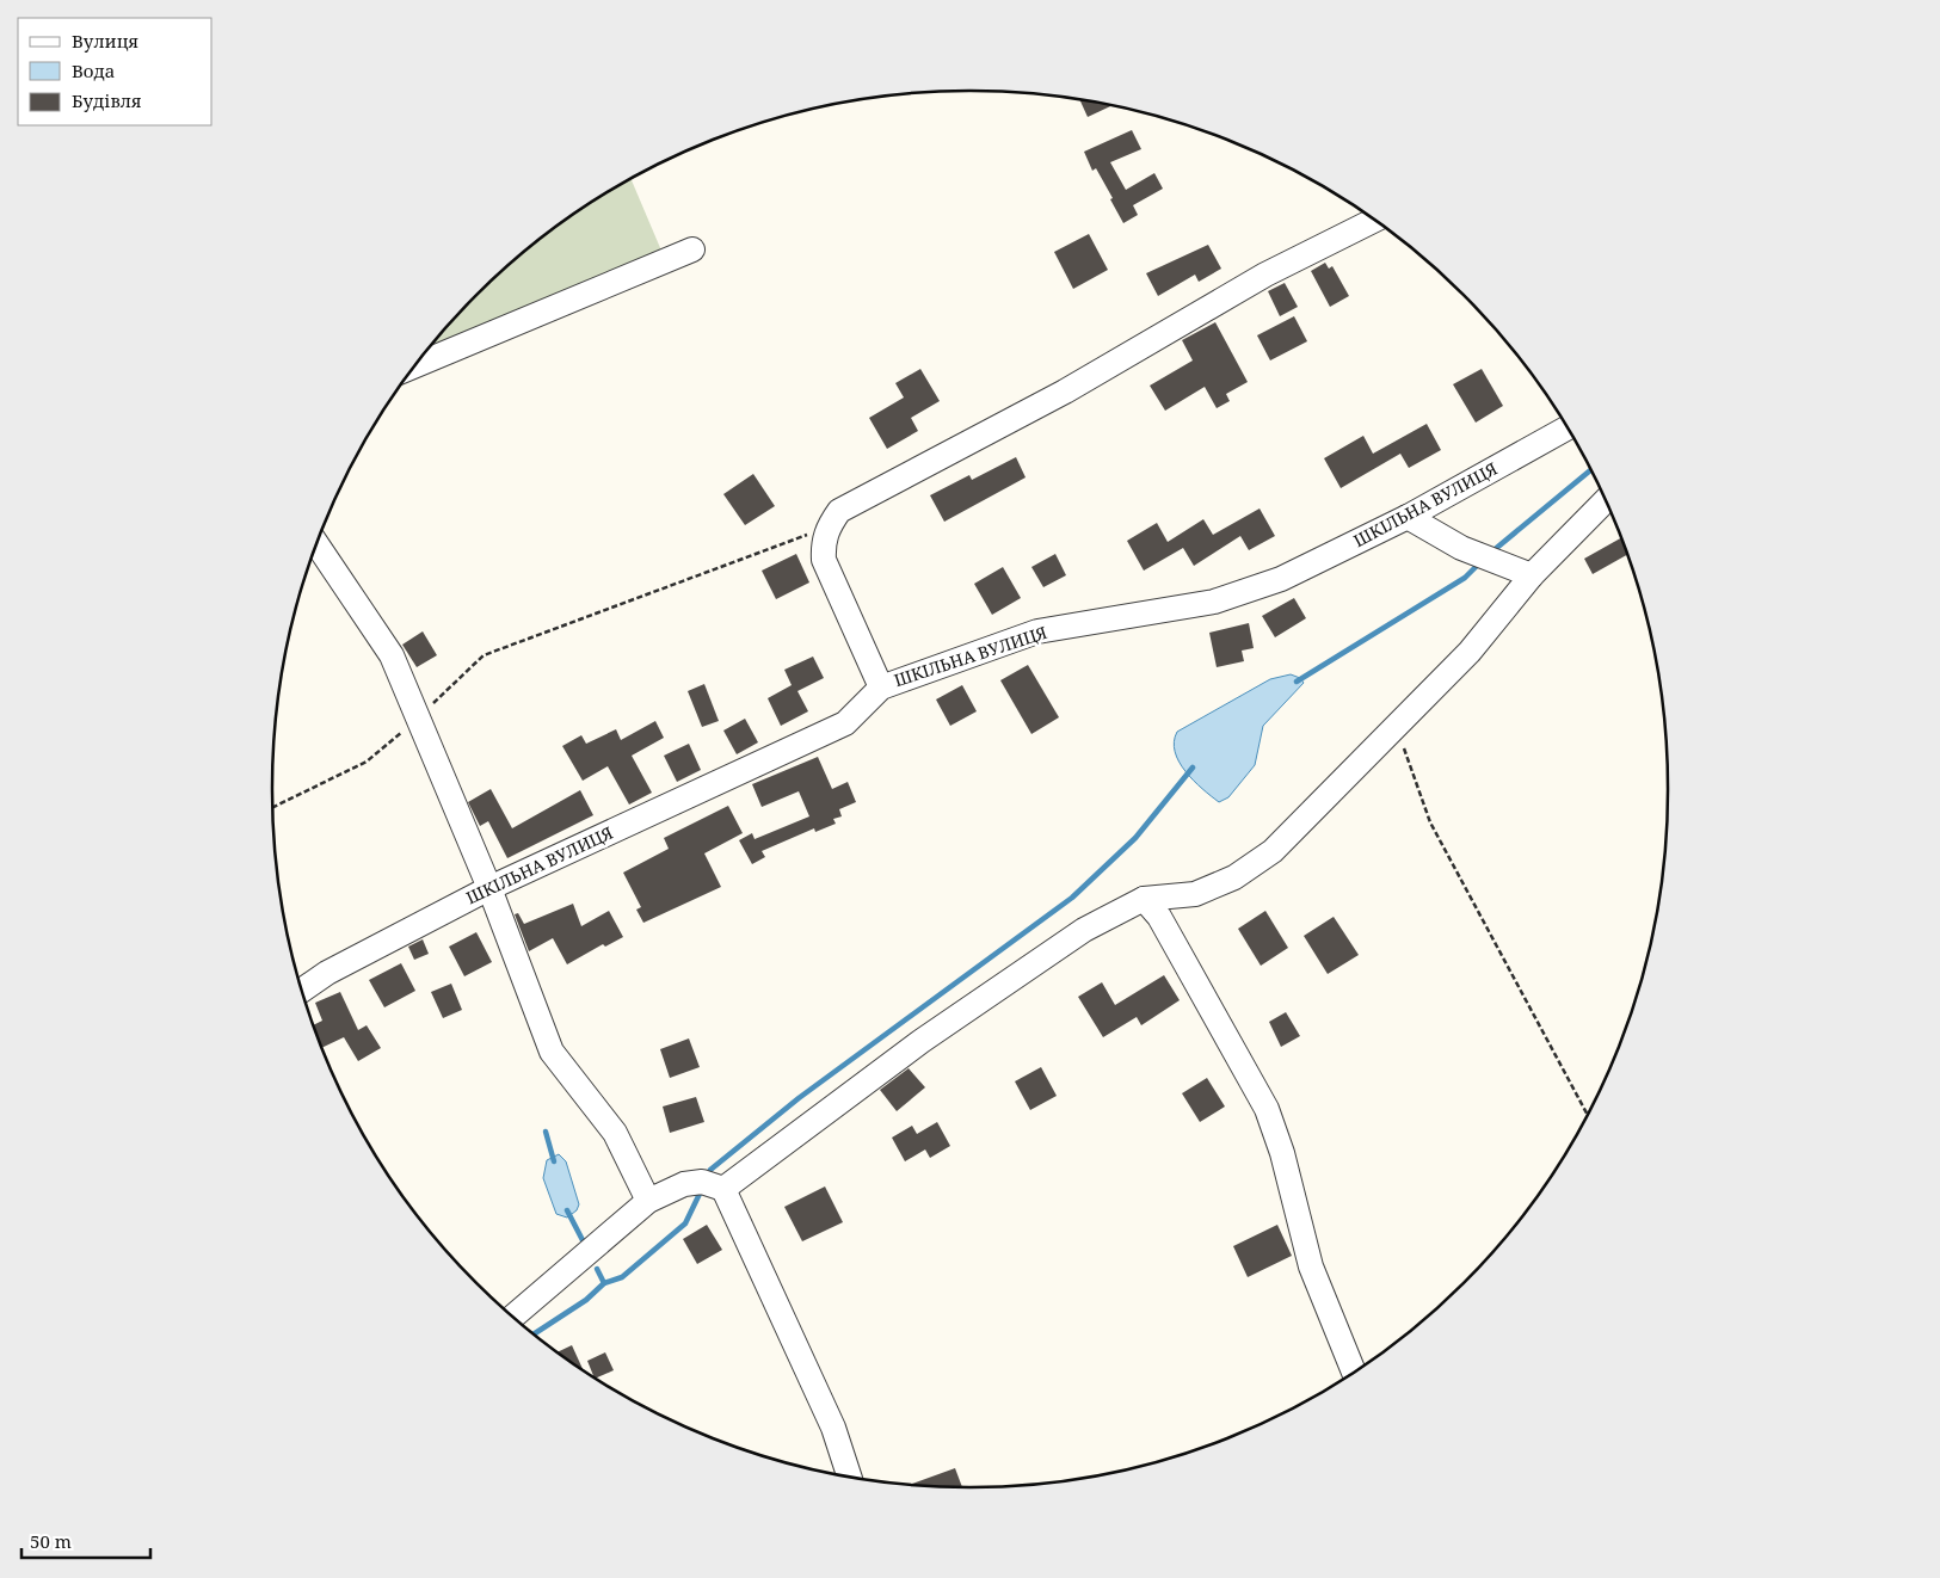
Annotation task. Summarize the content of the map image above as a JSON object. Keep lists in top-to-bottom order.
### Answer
{
  "streets": {
    "street": ["ШКІЛЬНА ВУЛИЦЯ"]
  },
  "legend": ["Вулиця", "Вода", "Будівля"],
  "scale_bar": "50 m"
}
